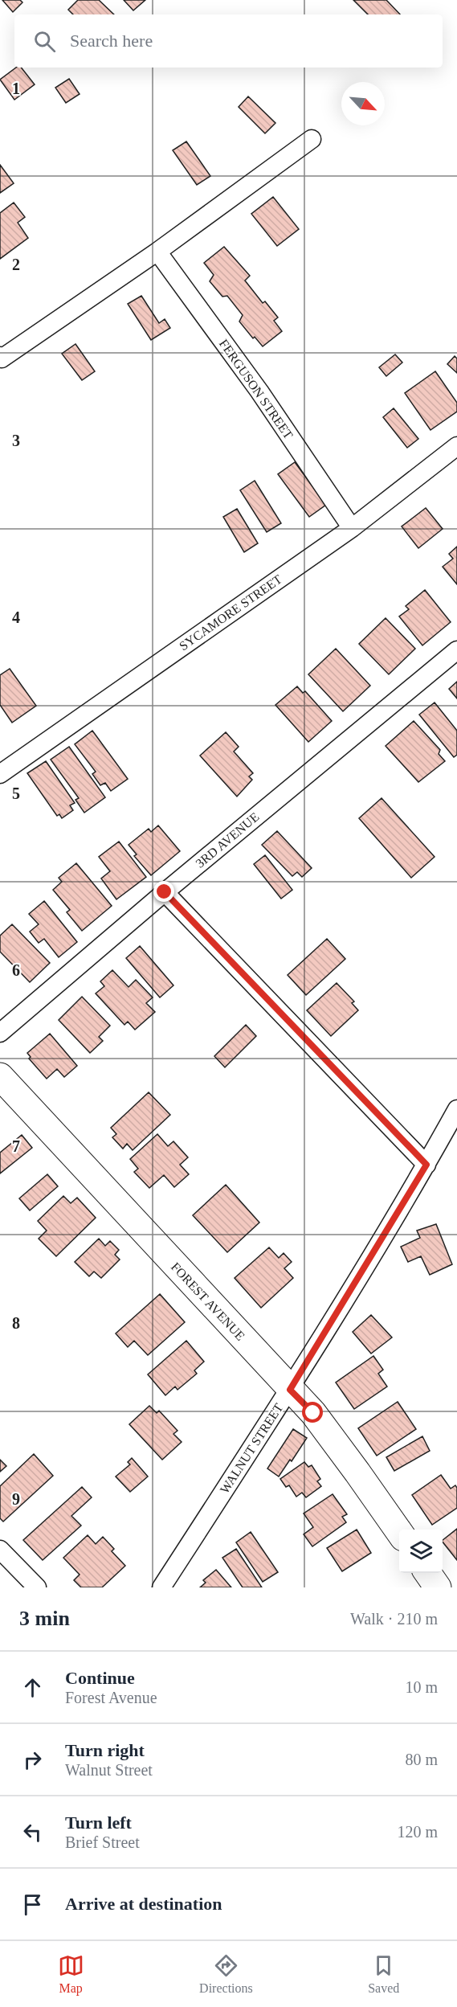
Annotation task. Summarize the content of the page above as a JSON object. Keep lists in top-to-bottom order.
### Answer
{
  "streets": {
    "street": [
      "FERGUSON STREET",
      "SYCAMORE STREET",
      "3RD AVENUE",
      "FOREST AVENUE",
      "WALNUT STREET"
    ]
  },
  "crossings": [
    ["FERGUSON STREET", "SYCAMORE STREET"],
    ["FOREST AVENUE", "WALNUT STREET"]
  ],
  "north": "bottom right",
  "page": {
    "search": "Search here",
    "heading": ["3 min", "Walk · 210 m"],
    "list": [
      ["Continue", "Forest Avenue", "10 m"],
      ["Turn right", "Walnut Street", "80 m"],
      ["Turn left", "Brief Street", "120 m"],
      "Arrive at destination"
    ],
    "nav": ["Map", "Directions", "Saved"]
  },
  "grid": {
    "rows": [
      "1",
      "2",
      "3",
      "4",
      "5",
      "6",
      "7",
      "8",
      "9"
    ]
  }
}
